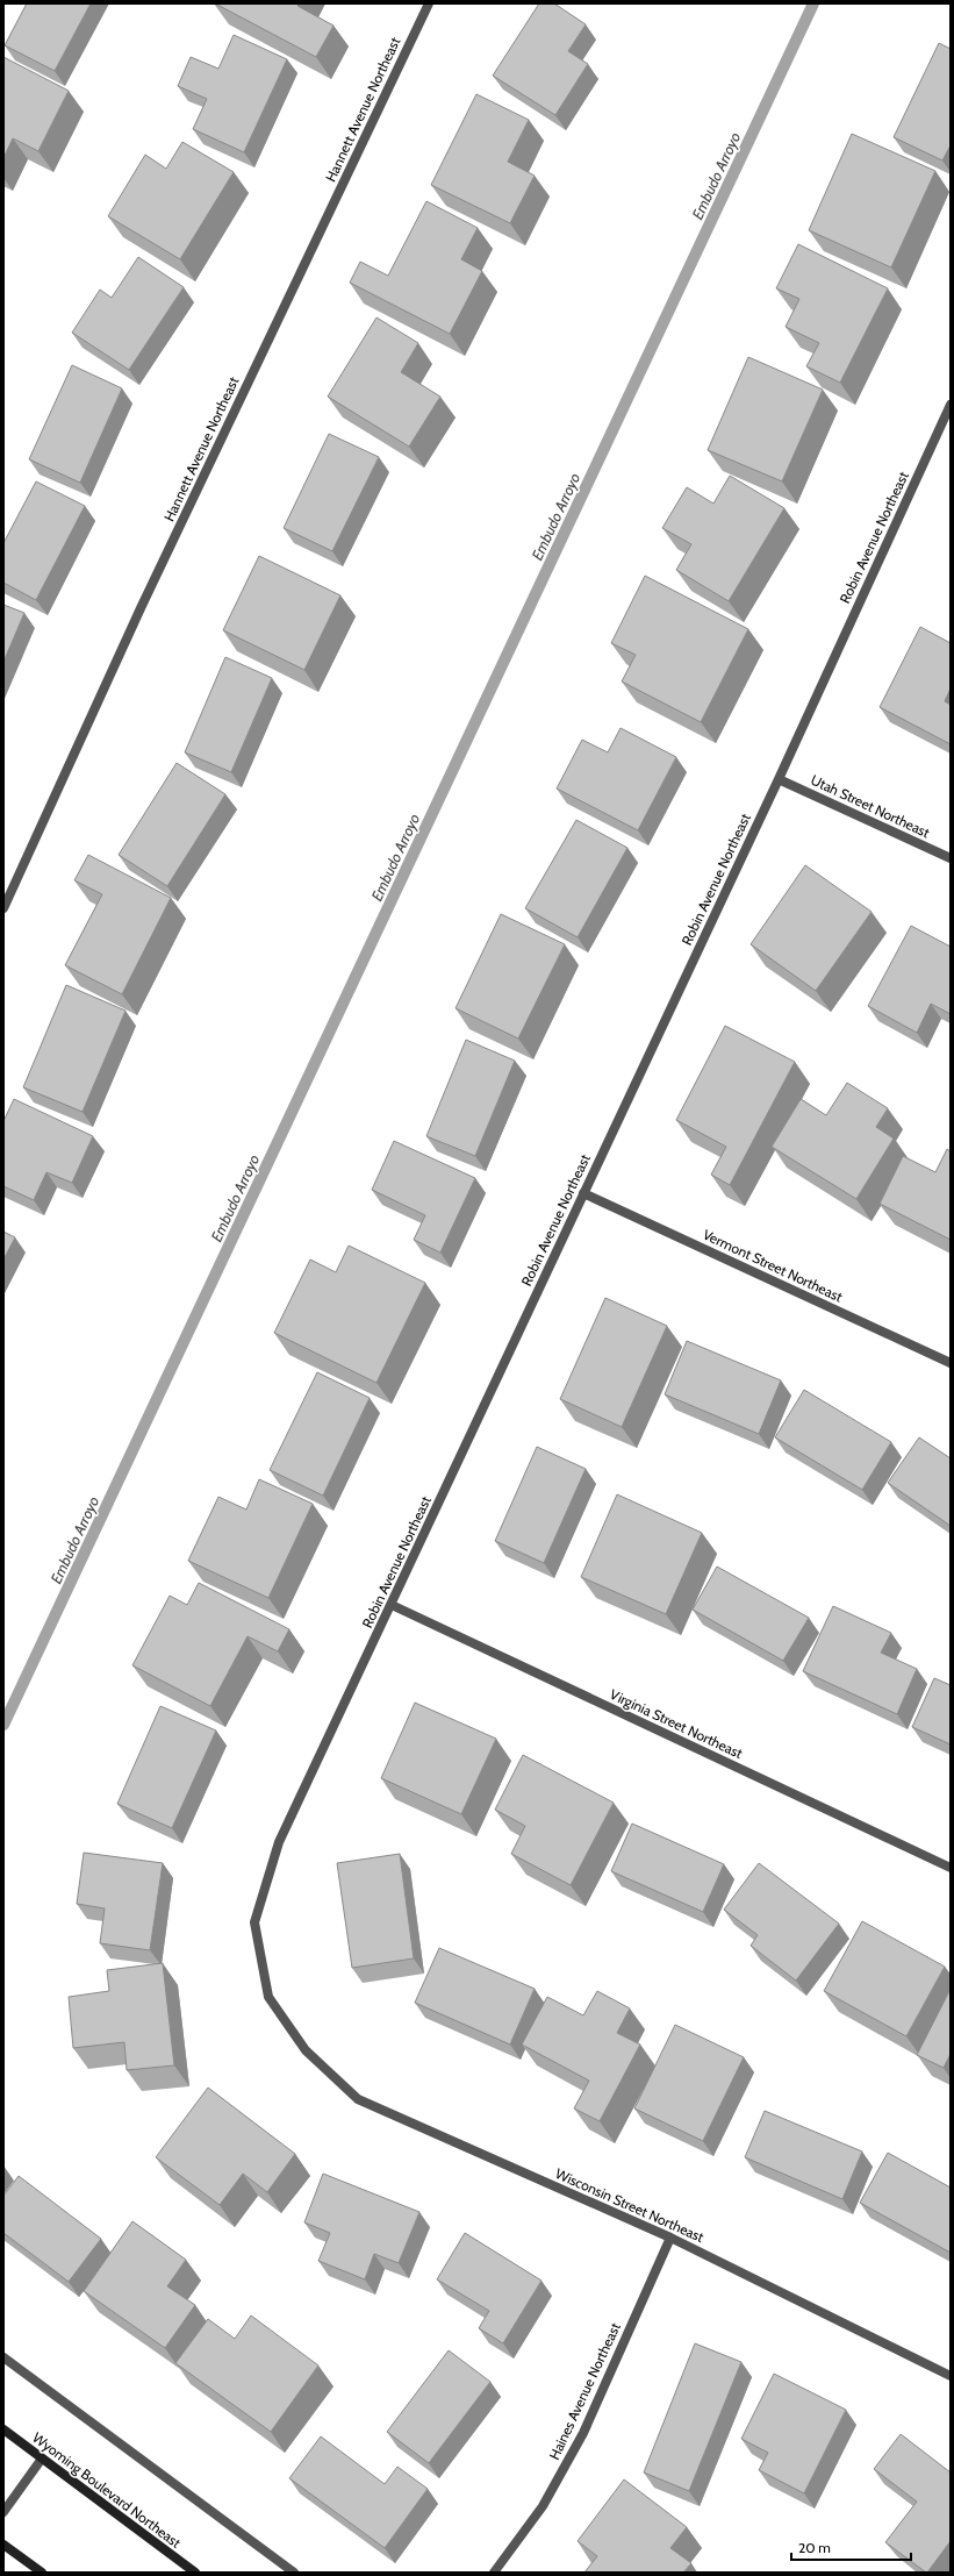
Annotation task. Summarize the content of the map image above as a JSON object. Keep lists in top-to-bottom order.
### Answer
{
  "streets": {
    "main road": ["Wyoming Boulevard Northeast"],
    "street": [
      "Hannett Avenue Northeast",
      "Robin Avenue Northeast",
      "Utah Street Northeast",
      "Vermont Street Northeast",
      "Virginia Street Northeast",
      "Wisconsin Street Northeast",
      "Haines Avenue Northeast"
    ]
  },
  "crossings": [
    ["Robin Avenue Northeast", "Utah Street Northeast"],
    ["Robin Avenue Northeast", "Vermont Street Northeast"],
    ["Robin Avenue Northeast", "Virginia Street Northeast"],
    ["Robin Avenue Northeast", "Wisconsin Street Northeast"],
    ["Wisconsin Street Northeast", "Haines Avenue Northeast"]
  ],
  "water": ["Embudo Arroyo"],
  "scale_bar": "20 m"
}
